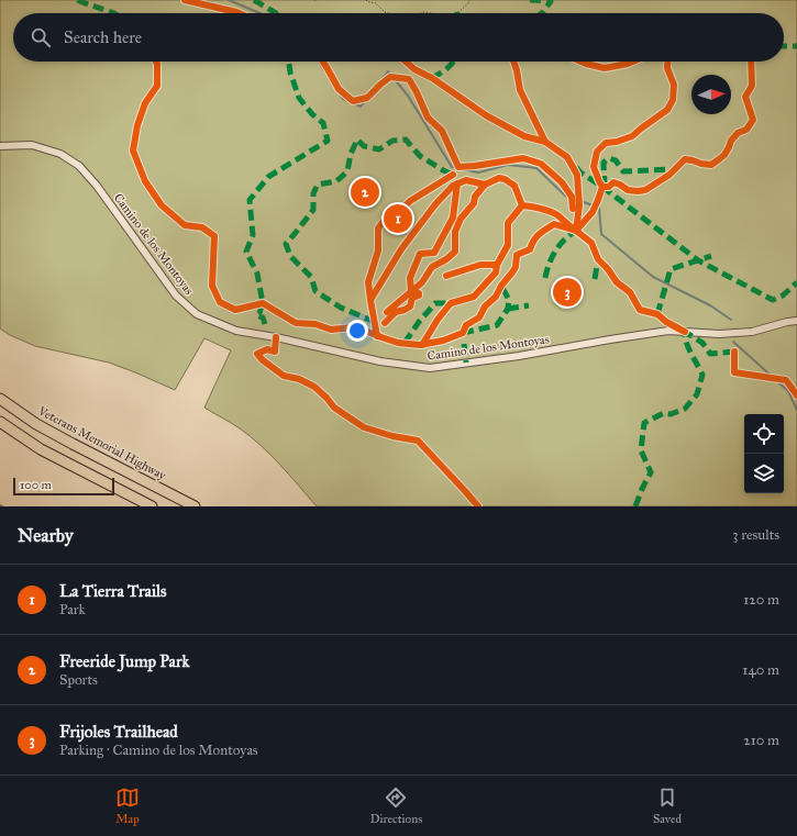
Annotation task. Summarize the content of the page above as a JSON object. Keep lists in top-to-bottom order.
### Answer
{
  "streets": {
    "highway": ["Veterans Memorial Highway"],
    "street": ["Camino de los Montoyas"]
  },
  "scale_bar": "100 m",
  "north": "right",
  "page": {
    "search": "Search here",
    "pins": ["2", "1", "3"],
    "scale": "100 m",
    "heading": ["Nearby", "3 results"],
    "list": [
      {
        "mark": "1",
        "name": "La Tierra Trails",
        "note": "Park",
        "value": "120 m"
      },
      {
        "mark": "2",
        "name": "Freeride Jump Park",
        "note": "Sports",
        "value": "140 m"
      },
      {
        "mark": "3",
        "name": "Frijoles Trailhead",
        "note": "Parking · Camino de los Montoyas",
        "value": "210 m"
      }
    ],
    "nav": ["Map", "Directions", "Saved"]
  }
}
